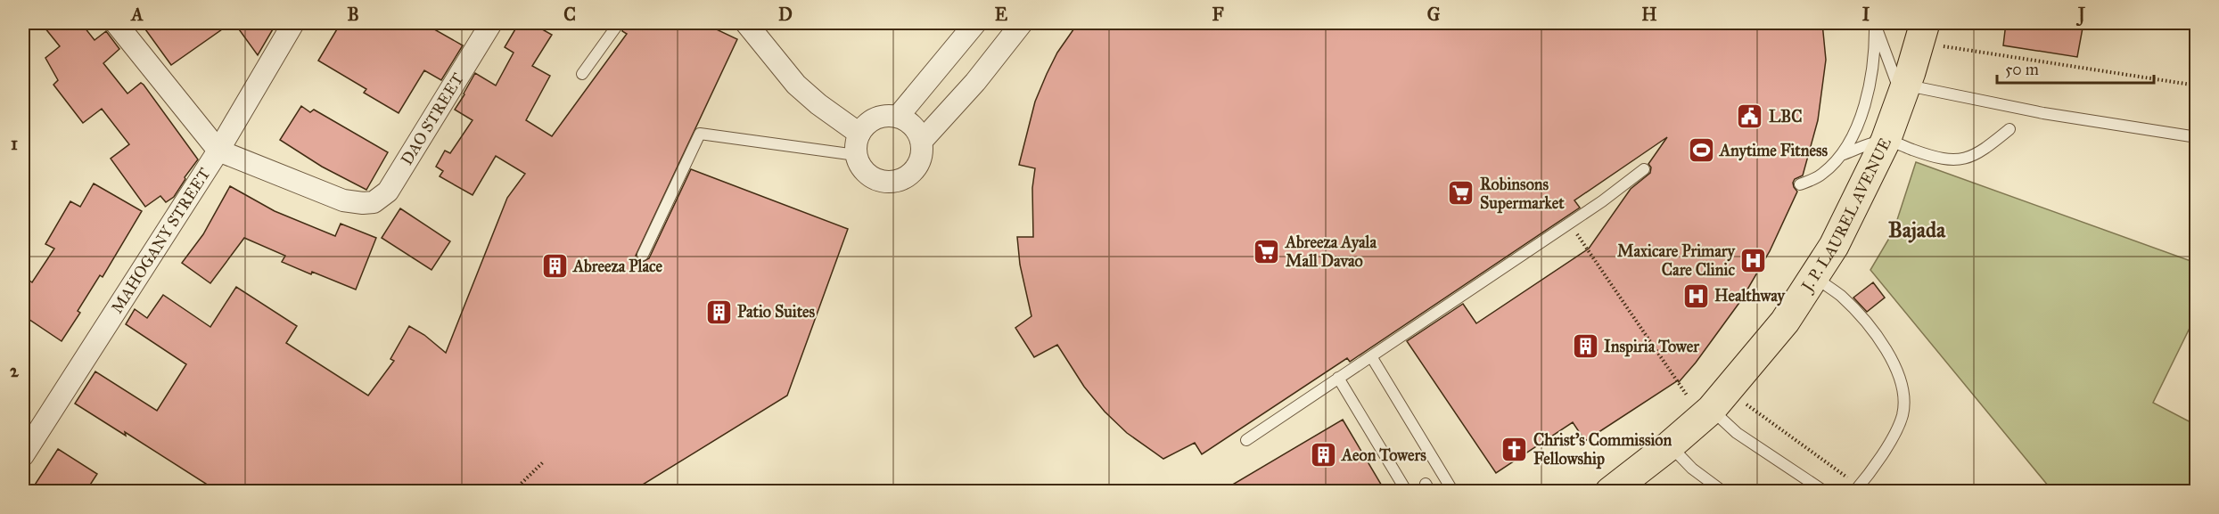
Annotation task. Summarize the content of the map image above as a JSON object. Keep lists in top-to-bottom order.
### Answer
{
  "streets": {
    "main road": ["J. P. LAUREL AVENUE"],
    "street": ["DAO STREET", "MAHOGANY STREET"]
  },
  "crossings": [
    ["DAO STREET", "MAHOGANY STREET"]
  ],
  "districts": ["Bajada"],
  "places": {
    "public building": ["LBC"],
    "sports": ["Anytime Fitness"],
    "supermarket": ["Robinsons Supermarket", "Abreeza Ayala Mall Davao"],
    "hospital": ["Maxicare Primary Care Clinic", "Healthway"],
    "building": [
      "Abreeza Place",
      "Patio Suites",
      "Inspiria Tower",
      "Aeon Towers"
    ],
    "church": ["Christ's Commission Fellowship"]
  },
  "scale_bar": "50 m",
  "grid": {
    "columns": [
      "A",
      "B",
      "C",
      "D",
      "E",
      "F",
      "G",
      "H",
      "I",
      "J"
    ],
    "rows": ["1", "2"]
  }
}
